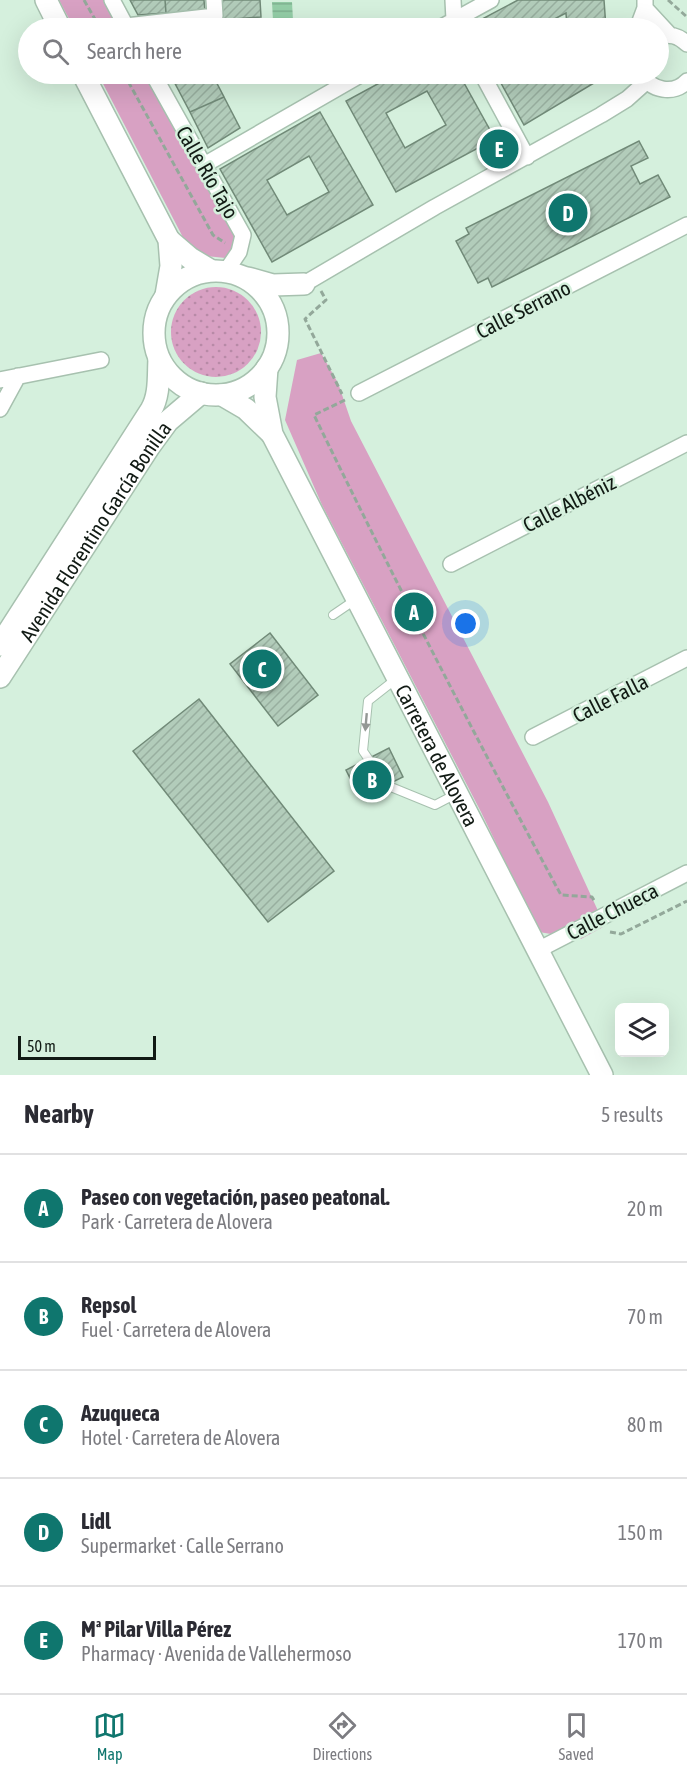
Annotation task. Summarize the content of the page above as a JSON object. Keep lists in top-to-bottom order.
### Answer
{
  "streets": {
    "street": [
      "Calle Río Tajo",
      "Calle Serrano",
      "Calle Albéniz",
      "Avenida Florentino García Bonilla",
      "Calle Falla",
      "Carretera de Alovera",
      "Calle Chueca"
    ]
  },
  "crossings": [
    ["Calle Río Tajo", "Avenida Florentino García Bonilla"],
    ["Calle Río Tajo", "Carretera de Alovera"],
    ["Avenida Florentino García Bonilla", "Carretera de Alovera"],
    ["Carretera de Alovera", "Calle Chueca"]
  ],
  "scale_bar": "50 m",
  "page": {
    "search": "Search here",
    "pins": [
      "E",
      "D",
      "A",
      "C",
      "B"
    ],
    "scale": "50 m",
    "heading": ["Nearby", "5 results"],
    "list": [
      {
        "mark": "A",
        "name": "Paseo con vegetación, paseo peatonal.",
        "note": "Park · Carretera de Alovera",
        "value": "20 m"
      },
      {
        "mark": "B",
        "name": "Repsol",
        "note": "Fuel · Carretera de Alovera",
        "value": "70 m"
      },
      {
        "mark": "C",
        "name": "Azuqueca",
        "note": "Hotel · Carretera de Alovera",
        "value": "80 m"
      },
      {
        "mark": "D",
        "name": "Lidl",
        "note": "Supermarket · Calle Serrano",
        "value": "150 m"
      },
      {
        "mark": "E",
        "name": "Mª Pilar Villa Pérez",
        "note": "Pharmacy · Avenida de Vallehermoso",
        "value": "170 m"
      }
    ],
    "nav": ["Map", "Directions", "Saved"]
  }
}
